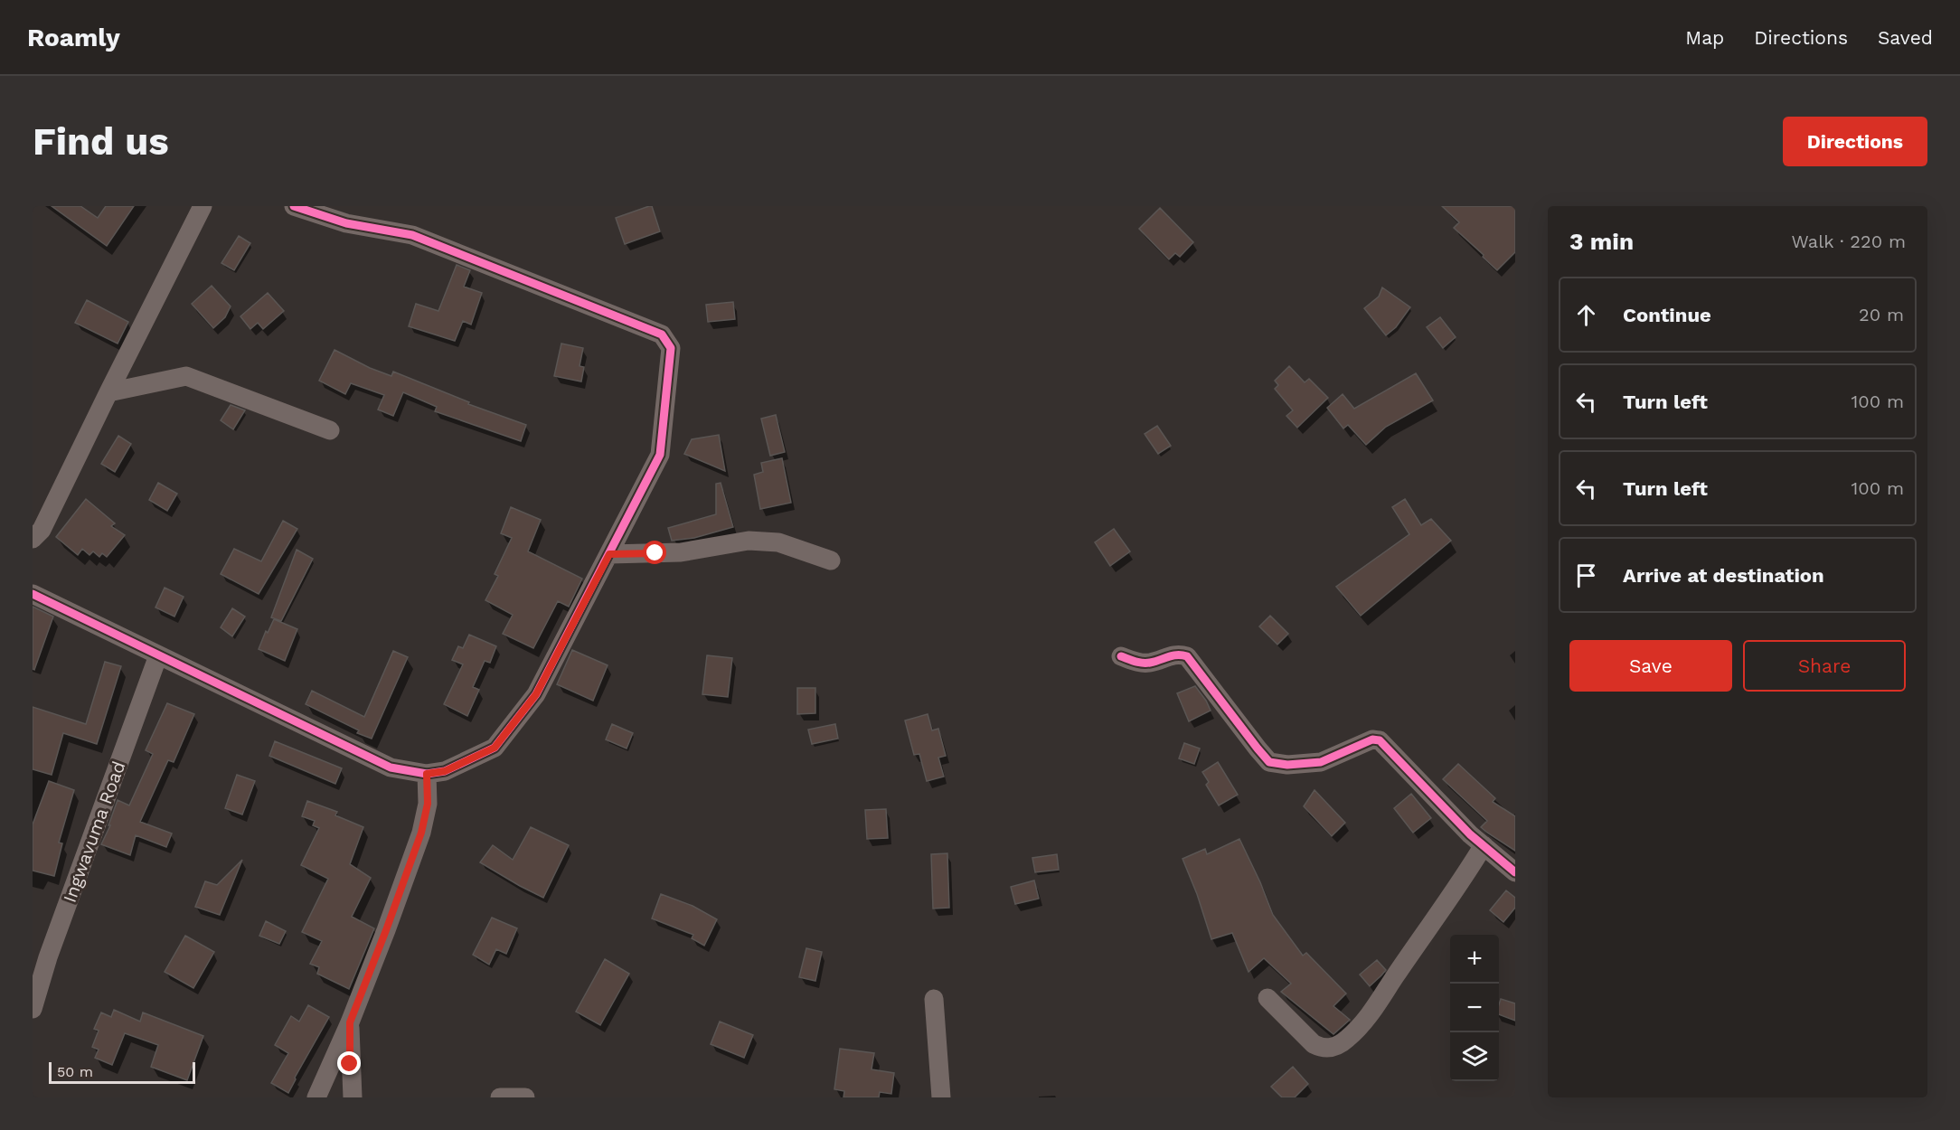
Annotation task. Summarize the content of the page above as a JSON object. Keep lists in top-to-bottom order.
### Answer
{
  "streets": {
    "street": ["Ingwavuma Road"]
  },
  "scale_bar": "50 m",
  "page": {
    "header": "Roamly",
    "nav": ["Map", "Directions", "Saved"],
    "buttons": [
      "Directions",
      ["Save", "Share"]
    ],
    "title": "Find us",
    "heading": ["3 min", "Walk · 220 m"],
    "list": [
      ["Continue", "20 m"],
      ["Turn left", "100 m"],
      ["Turn left", "100 m"],
      "Arrive at destination"
    ],
    "map_buttons": ["+", "−"],
    "scale": "50 m"
  }
}
